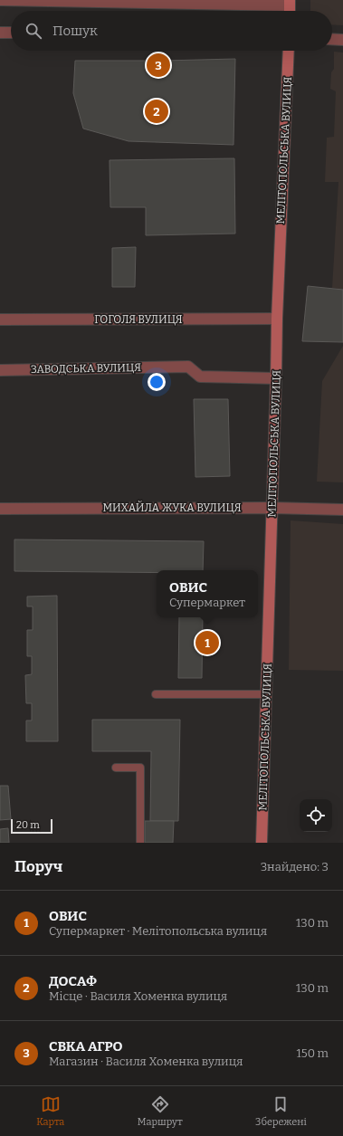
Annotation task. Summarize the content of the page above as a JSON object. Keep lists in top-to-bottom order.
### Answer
{
  "streets": {
    "main road": ["МЕЛІТОПОЛЬСЬКА ВУЛИЦЯ"],
    "street": ["ГОГОЛЯ ВУЛИЦЯ", "ЗАВОДСЬКА ВУЛИЦЯ", "МИХАЙЛА ЖУКА ВУЛИЦЯ"]
  },
  "crossings": [
    ["МЕЛІТОПОЛЬСЬКА ВУЛИЦЯ", "ГОГОЛЯ ВУЛИЦЯ"],
    ["МЕЛІТОПОЛЬСЬКА ВУЛИЦЯ", "ЗАВОДСЬКА ВУЛИЦЯ"],
    ["МЕЛІТОПОЛЬСЬКА ВУЛИЦЯ", "МИХАЙЛА ЖУКА ВУЛИЦЯ"]
  ],
  "scale_bar": "20 m",
  "page": {
    "search": "Пошук",
    "pins": ["3", "2", "1"],
    "popup": ["ОВИС", "Супермаркет"],
    "scale": "20 m",
    "heading": ["Поруч", "Знайдено: 3"],
    "list": [
      {
        "mark": "1",
        "name": "ОВИС",
        "note": "Супермаркет · Мелітопольська вулиця",
        "value": "130 m"
      },
      {
        "mark": "2",
        "name": "ДОСАФ",
        "note": "Місце · Василя Хоменка вулиця",
        "value": "130 m"
      },
      {
        "mark": "3",
        "name": "СВКА АГРО",
        "note": "Магазин · Василя Хоменка вулиця",
        "value": "150 m"
      }
    ],
    "nav": ["Карта", "Маршрут", "Збережені"]
  }
}
